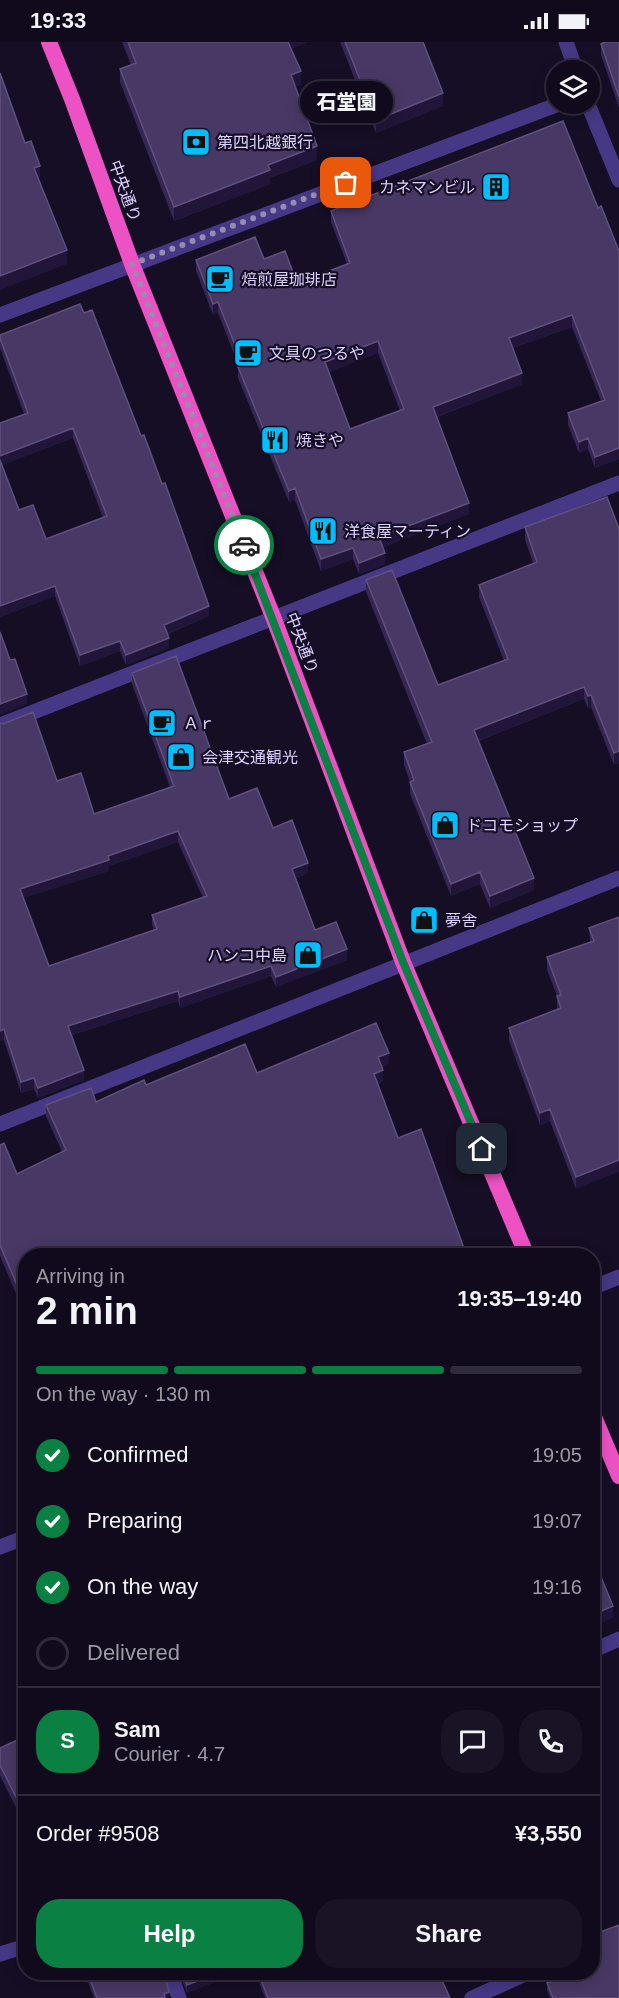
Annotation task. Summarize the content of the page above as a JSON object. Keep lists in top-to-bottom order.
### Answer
{
  "streets": {
    "highway": ["中央通り"]
  },
  "places": {
    "bank": ["第四北越銀行"],
    "other": ["石堂園"],
    "building": ["カネマンビル"],
    "cafe": ["焙煎屋珈琲店", "文具のつるや", "Ａｒ"],
    "restaurant": ["焼きや", "洋食屋マーティン"],
    "shop": [
      "会津交通観光",
      "ドコモショップ",
      "夢舎",
      "ハンコ中島"
    ]
  },
  "page": {
    "status": "19:33",
    "bubble": "石堂園",
    "heading": ["2 min", "Arriving in", "19:35–19:40"],
    "panel": [
      "Sam",
      "Courier · 4.7",
      "Order #9508",
      "¥3,550"
    ],
    "bar": "On the way · 130 m",
    "list": [
      ["Confirmed", "19:05"],
      ["Preparing", "19:07"],
      ["On the way", "19:16"],
      "Delivered"
    ],
    "round": "S",
    "buttons": ["Help", "Share"]
  }
}
